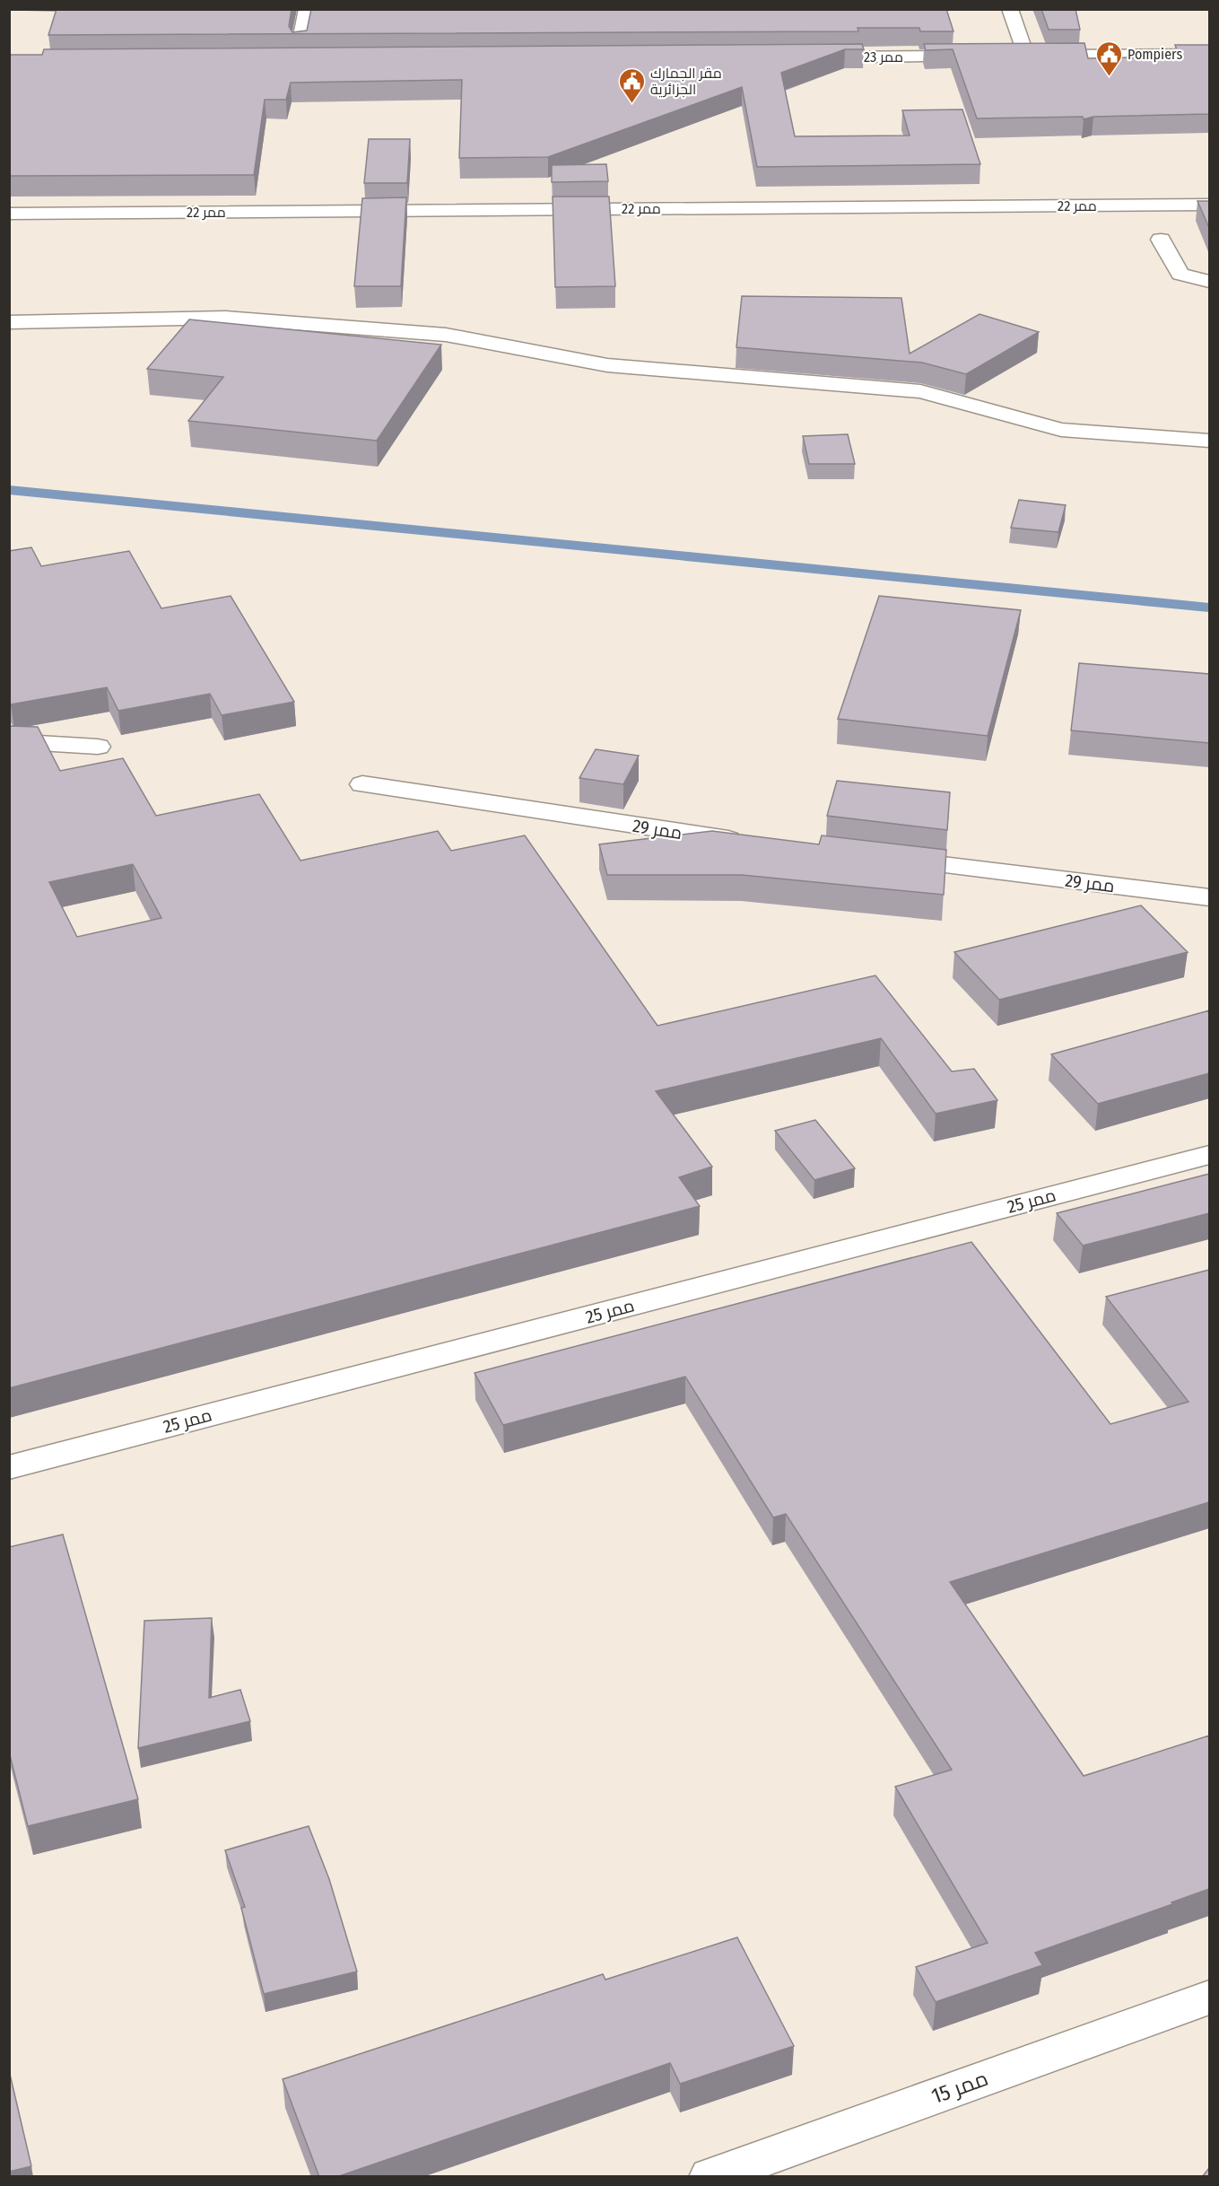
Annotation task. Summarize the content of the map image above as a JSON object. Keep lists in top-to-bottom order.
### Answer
{
  "streets": {
    "lane": [
      "ممر 23",
      "ممر 22",
      "ممر 29",
      "ممر 25",
      "ممر 15"
    ]
  },
  "places": {
    "public building": ["Pompiers", "مقر الجمارك الجزائرية"]
  }
}
